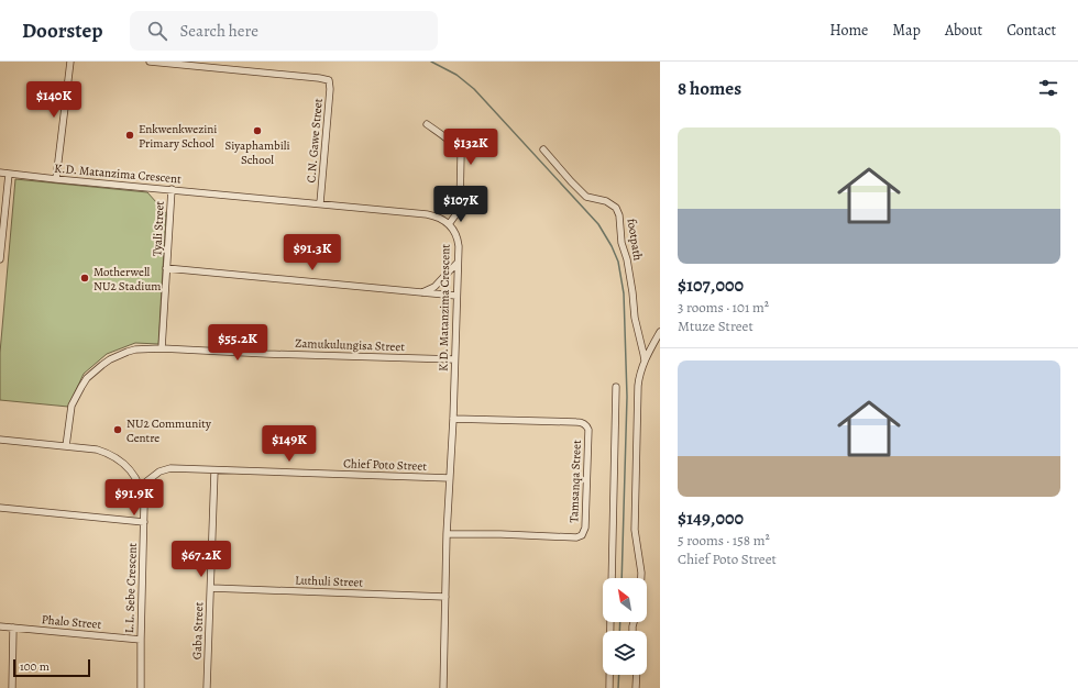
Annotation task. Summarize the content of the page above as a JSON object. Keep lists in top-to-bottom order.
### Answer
{
  "streets": {
    "street": [
      "C.N. Gawe Street",
      "K.D. Matanzima Crescent",
      "Tyali Street",
      "footpath",
      "Zamukulungisa Street",
      "Chief Poto Street",
      "Tamsanqa Street",
      "Luthuli Street",
      "L.L. Sebe Crescent",
      "Phalo Street",
      "Gaba Street"
    ]
  },
  "crossings": [
    ["C.N. Gawe Street", "K.D. Matanzima Crescent"],
    ["K.D. Matanzima Crescent", "Tyali Street"],
    ["K.D. Matanzima Crescent", "Zamukulungisa Street"],
    ["K.D. Matanzima Crescent", "Chief Poto Street"],
    ["K.D. Matanzima Crescent", "Tamsanqa Street"],
    ["K.D. Matanzima Crescent", "Luthuli Street"],
    ["Tyali Street", "Zamukulungisa Street"],
    ["Zamukulungisa Street", "L.L. Sebe Crescent"],
    ["Chief Poto Street", "L.L. Sebe Crescent"],
    ["Chief Poto Street", "Gaba Street"],
    ["Luthuli Street", "Gaba Street"],
    ["L.L. Sebe Crescent", "Phalo Street"]
  ],
  "places": [
    "Siyaphambili School",
    "Enkwenkwezini Primary School",
    "Motherwell NU2 Stadium",
    "NU2 Community Centre"
  ],
  "scale_bar": "100 m",
  "north": "top left",
  "page": {
    "header": "Doorstep",
    "search": "Search here",
    "nav": [
      "Home",
      "Map",
      "About",
      "Contact"
    ],
    "heading": "8 homes",
    "price": [
      "$140K",
      "$132K",
      "$107K",
      "$91.3K",
      "$55.2K",
      "$149K",
      "$91.9K",
      "$67.2K"
    ],
    "list": [
      {
        "name": "$107,000",
        "note": "3 rooms · 101 m² · Mtuze Street"
      },
      {
        "name": "$149,000",
        "note": "5 rooms · 158 m² · Chief Poto Street"
      }
    ],
    "scale": "100 m"
  }
}
